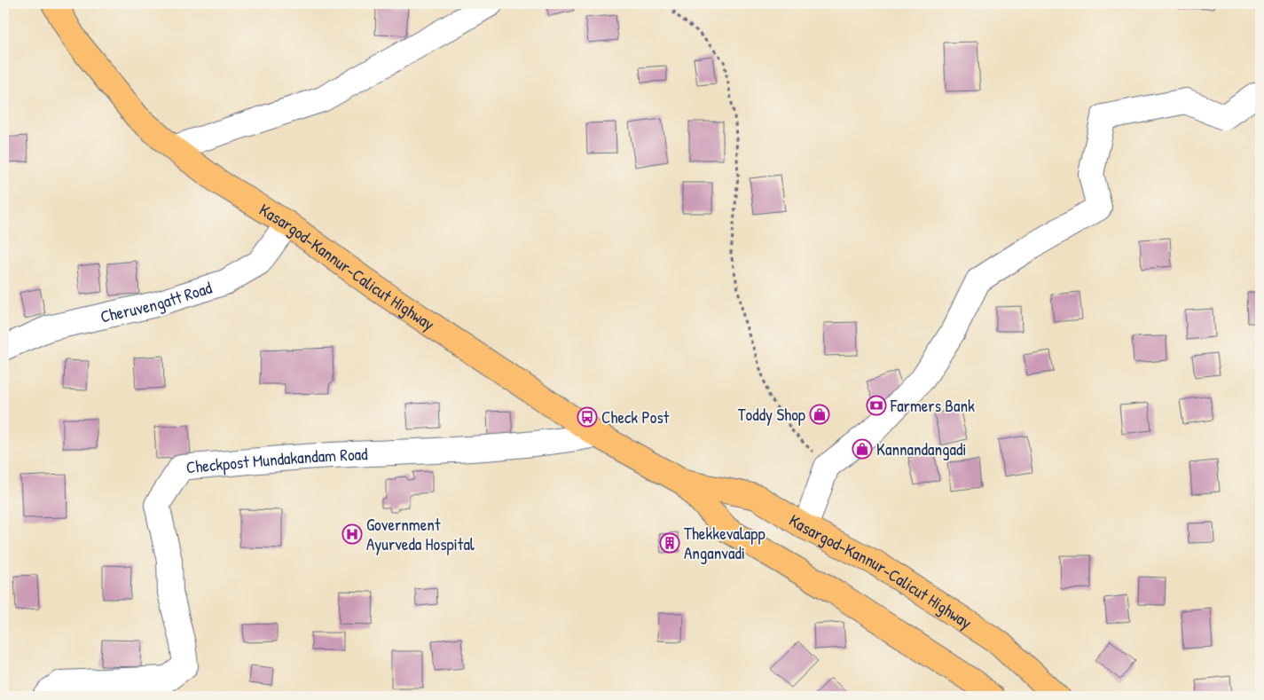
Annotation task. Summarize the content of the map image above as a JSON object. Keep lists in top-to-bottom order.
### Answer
{
  "streets": {
    "highway": ["Kasargod-Kannur-Calicut Highway"],
    "street": ["Cheruvengatt Road", "Checkpost Mundakandam Road"]
  },
  "crossings": [
    ["Kasargod-Kannur-Calicut Highway", "Cheruvengatt Road"],
    ["Kasargod-Kannur-Calicut Highway", "Checkpost Mundakandam Road"]
  ],
  "places": {
    "bank": ["Farmers Bank"],
    "shop": ["Toddy Shop", "Kannandangadi"],
    "bus stop": ["Check Post"],
    "hospital": ["Government Ayurveda Hospital"],
    "building": ["Thekkevalapp Anganvadi"]
  }
}
